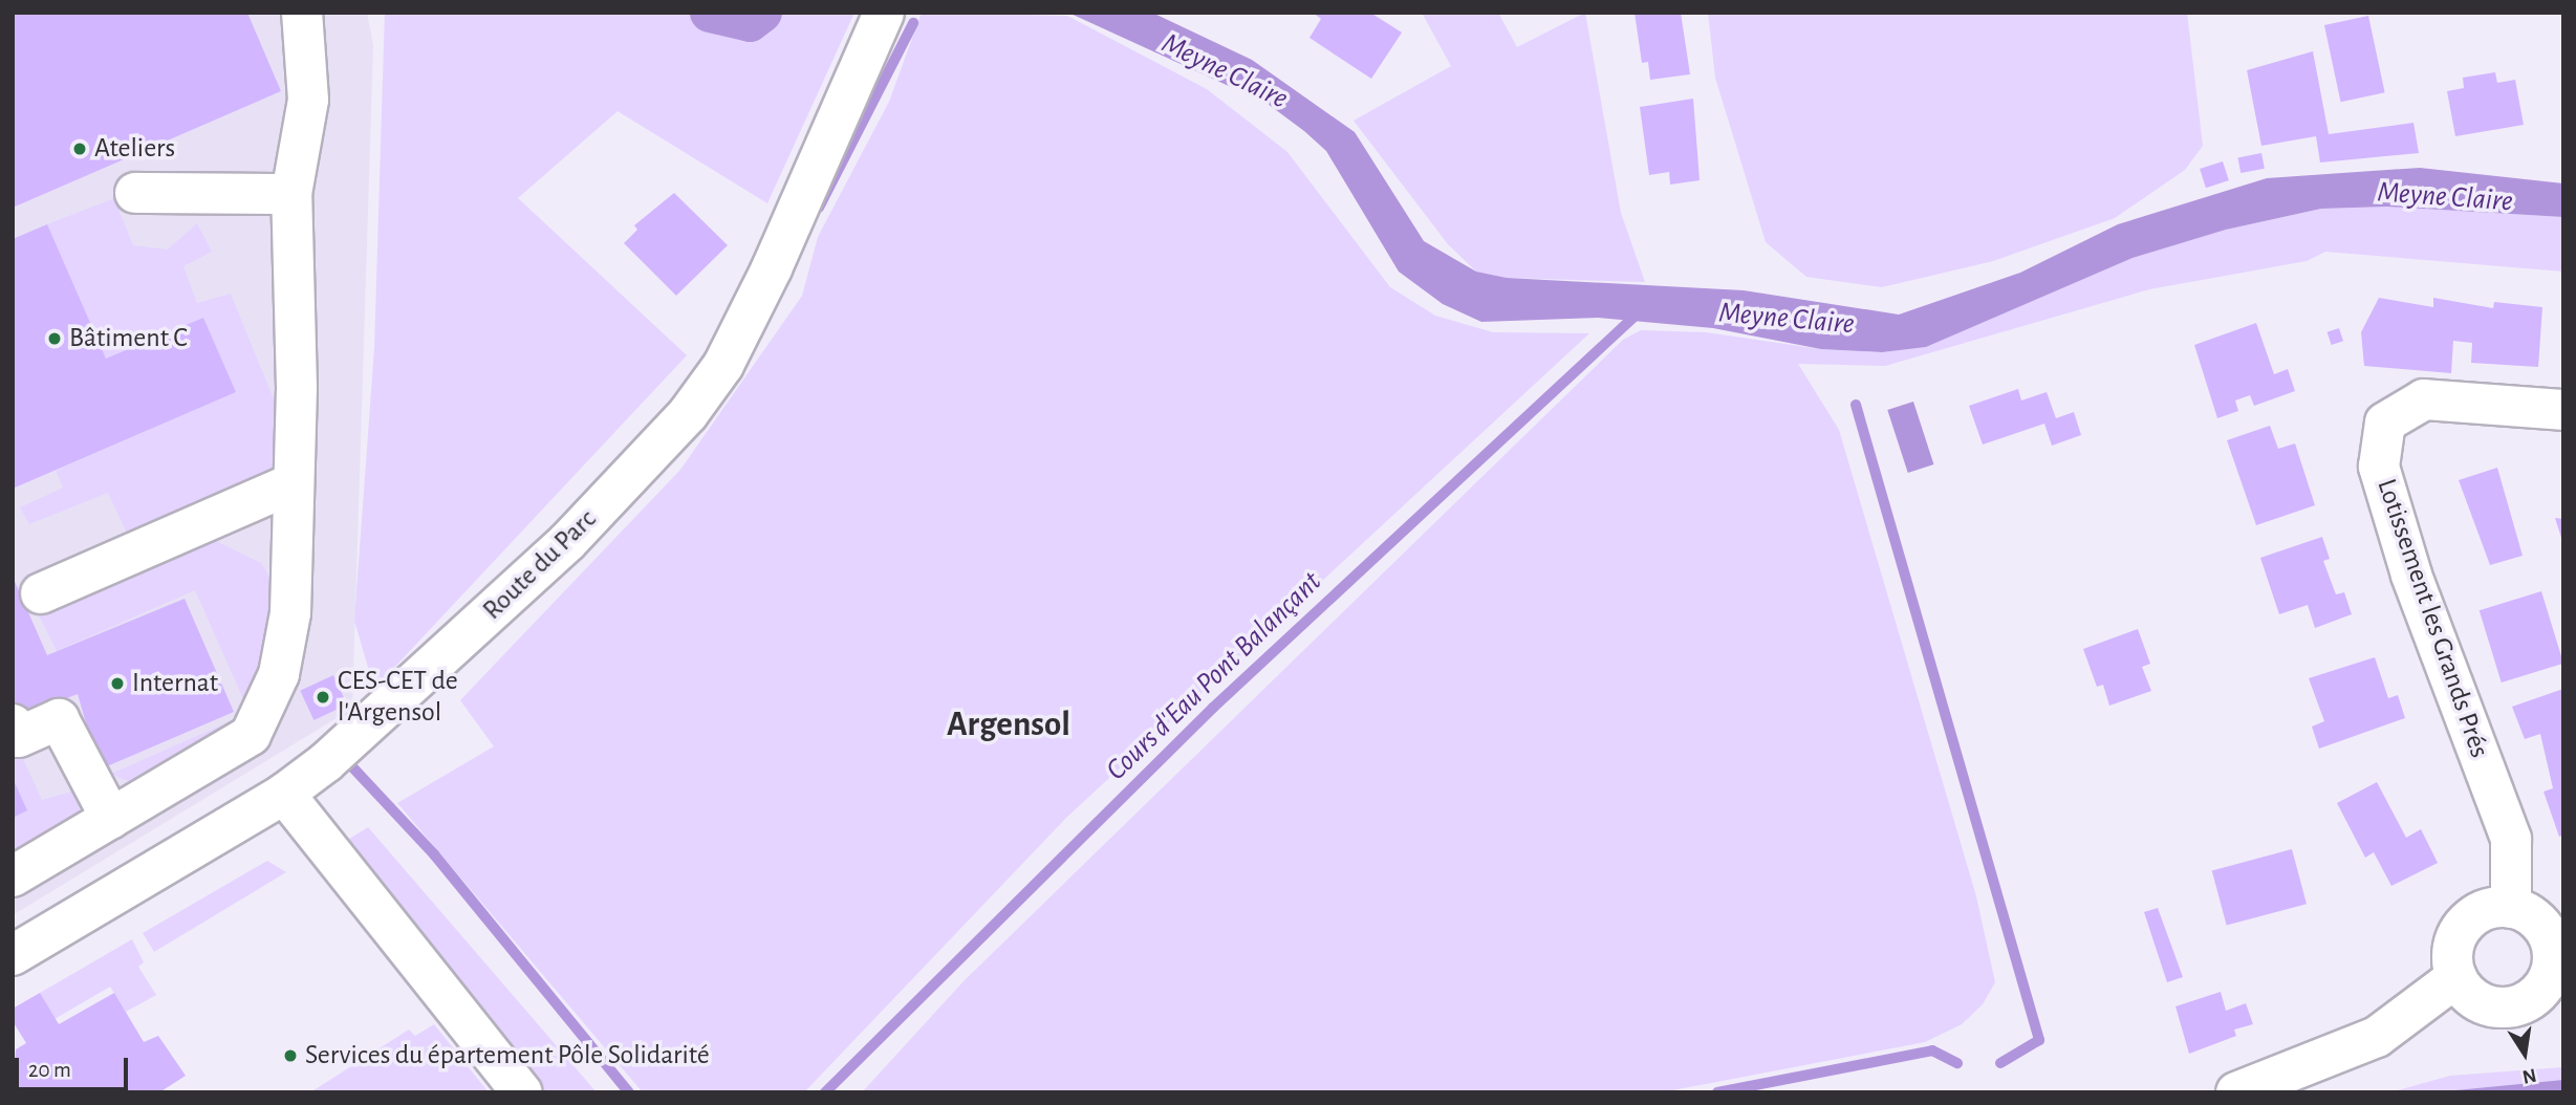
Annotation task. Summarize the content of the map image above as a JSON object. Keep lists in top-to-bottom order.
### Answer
{
  "streets": {
    "street": ["Route du Parc", "Lotissement les Grands Prés"]
  },
  "districts": ["Argensol"],
  "water": ["Meyne Claire", "Cours d'Eau Pont Balançant"],
  "places": [
    "Ateliers",
    "Bâtiment C",
    "Internat",
    "CES-CET de l'Argensol",
    "Services du épartement Pôle Solidarité"
  ],
  "scale_bar": "20 m",
  "north": "bottom"
}
